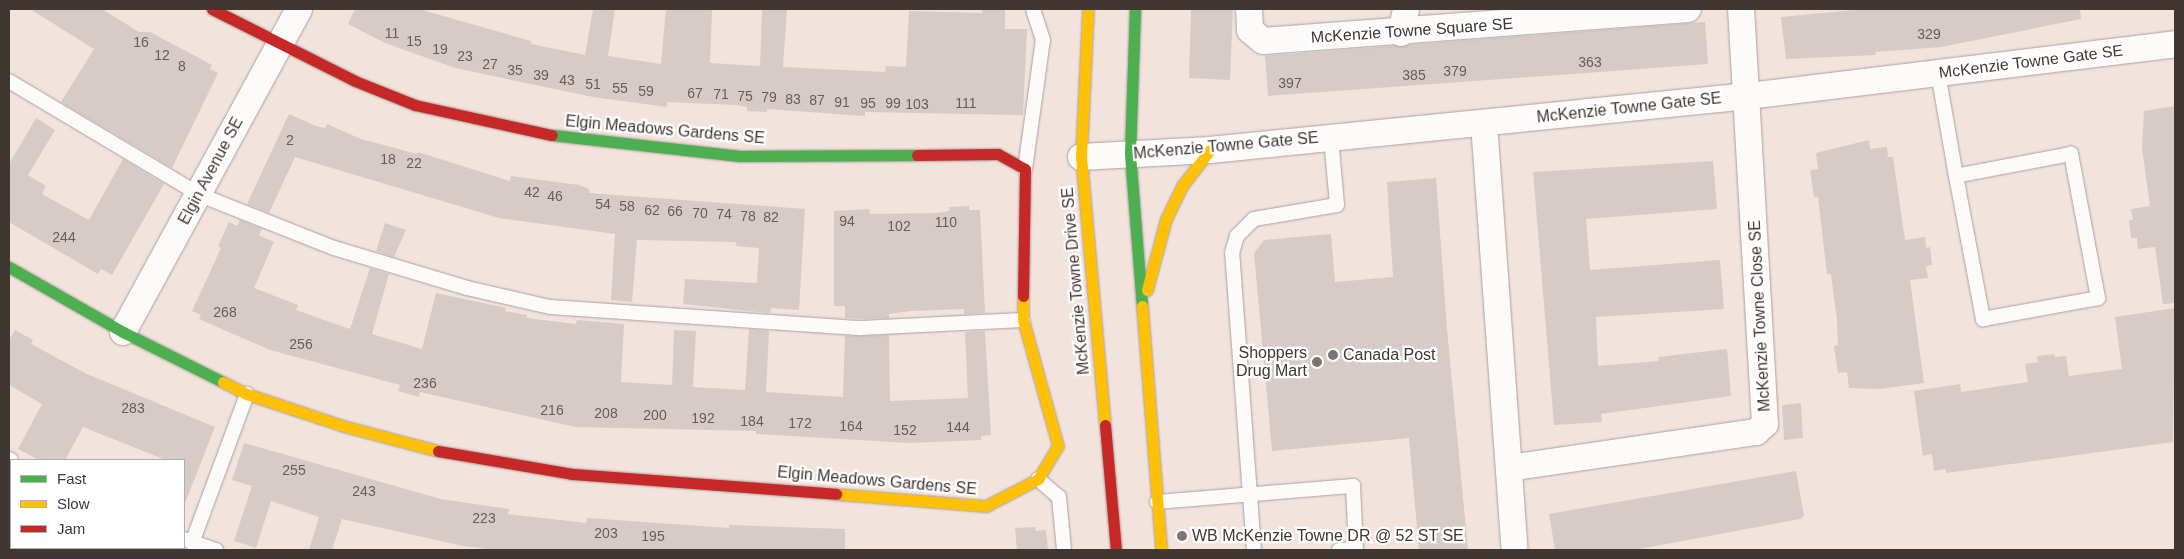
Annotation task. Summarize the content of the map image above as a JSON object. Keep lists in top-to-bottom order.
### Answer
{
  "streets": {
    "street": [
      "McKenzie Towne Square SE",
      "McKenzie Towne Gate SE",
      "Elgin Meadows Gardens SE",
      "Elgin Avenue SE",
      "McKenzie Towne Drive SE",
      "McKenzie Towne Close SE"
    ]
  },
  "crossings": [
    ["McKenzie Towne Gate SE", "McKenzie Towne Drive SE"],
    ["McKenzie Towne Gate SE", "McKenzie Towne Close SE"],
    ["Elgin Meadows Gardens SE", "Elgin Avenue SE"]
  ],
  "places": ["Canada Post", "Shoppers Drug Mart", "WB McKenzie Towne DR @ 52 ST SE"],
  "house_numbers": [
    "11",
    "329",
    "15",
    "16",
    "19",
    "12",
    "23",
    "363",
    "27",
    "8",
    "35",
    "379",
    "39",
    "385",
    "43",
    "397",
    "51",
    "55",
    "59",
    "67",
    "71",
    "75",
    "79",
    "83",
    "87",
    "91",
    "95",
    "99",
    "111",
    "103",
    "2",
    "18",
    "22",
    "42",
    "46",
    "54",
    "58",
    "62",
    "66",
    "70",
    "74",
    "78",
    "82",
    "94",
    "110",
    "102",
    "244",
    "268",
    "256",
    "236",
    "283",
    "216",
    "208",
    "200",
    "192",
    "184",
    "172",
    "164",
    "144",
    "152",
    "255",
    "243",
    "223",
    "203",
    "195"
  ],
  "legend": ["Fast", "Slow", "Jam"]
}
